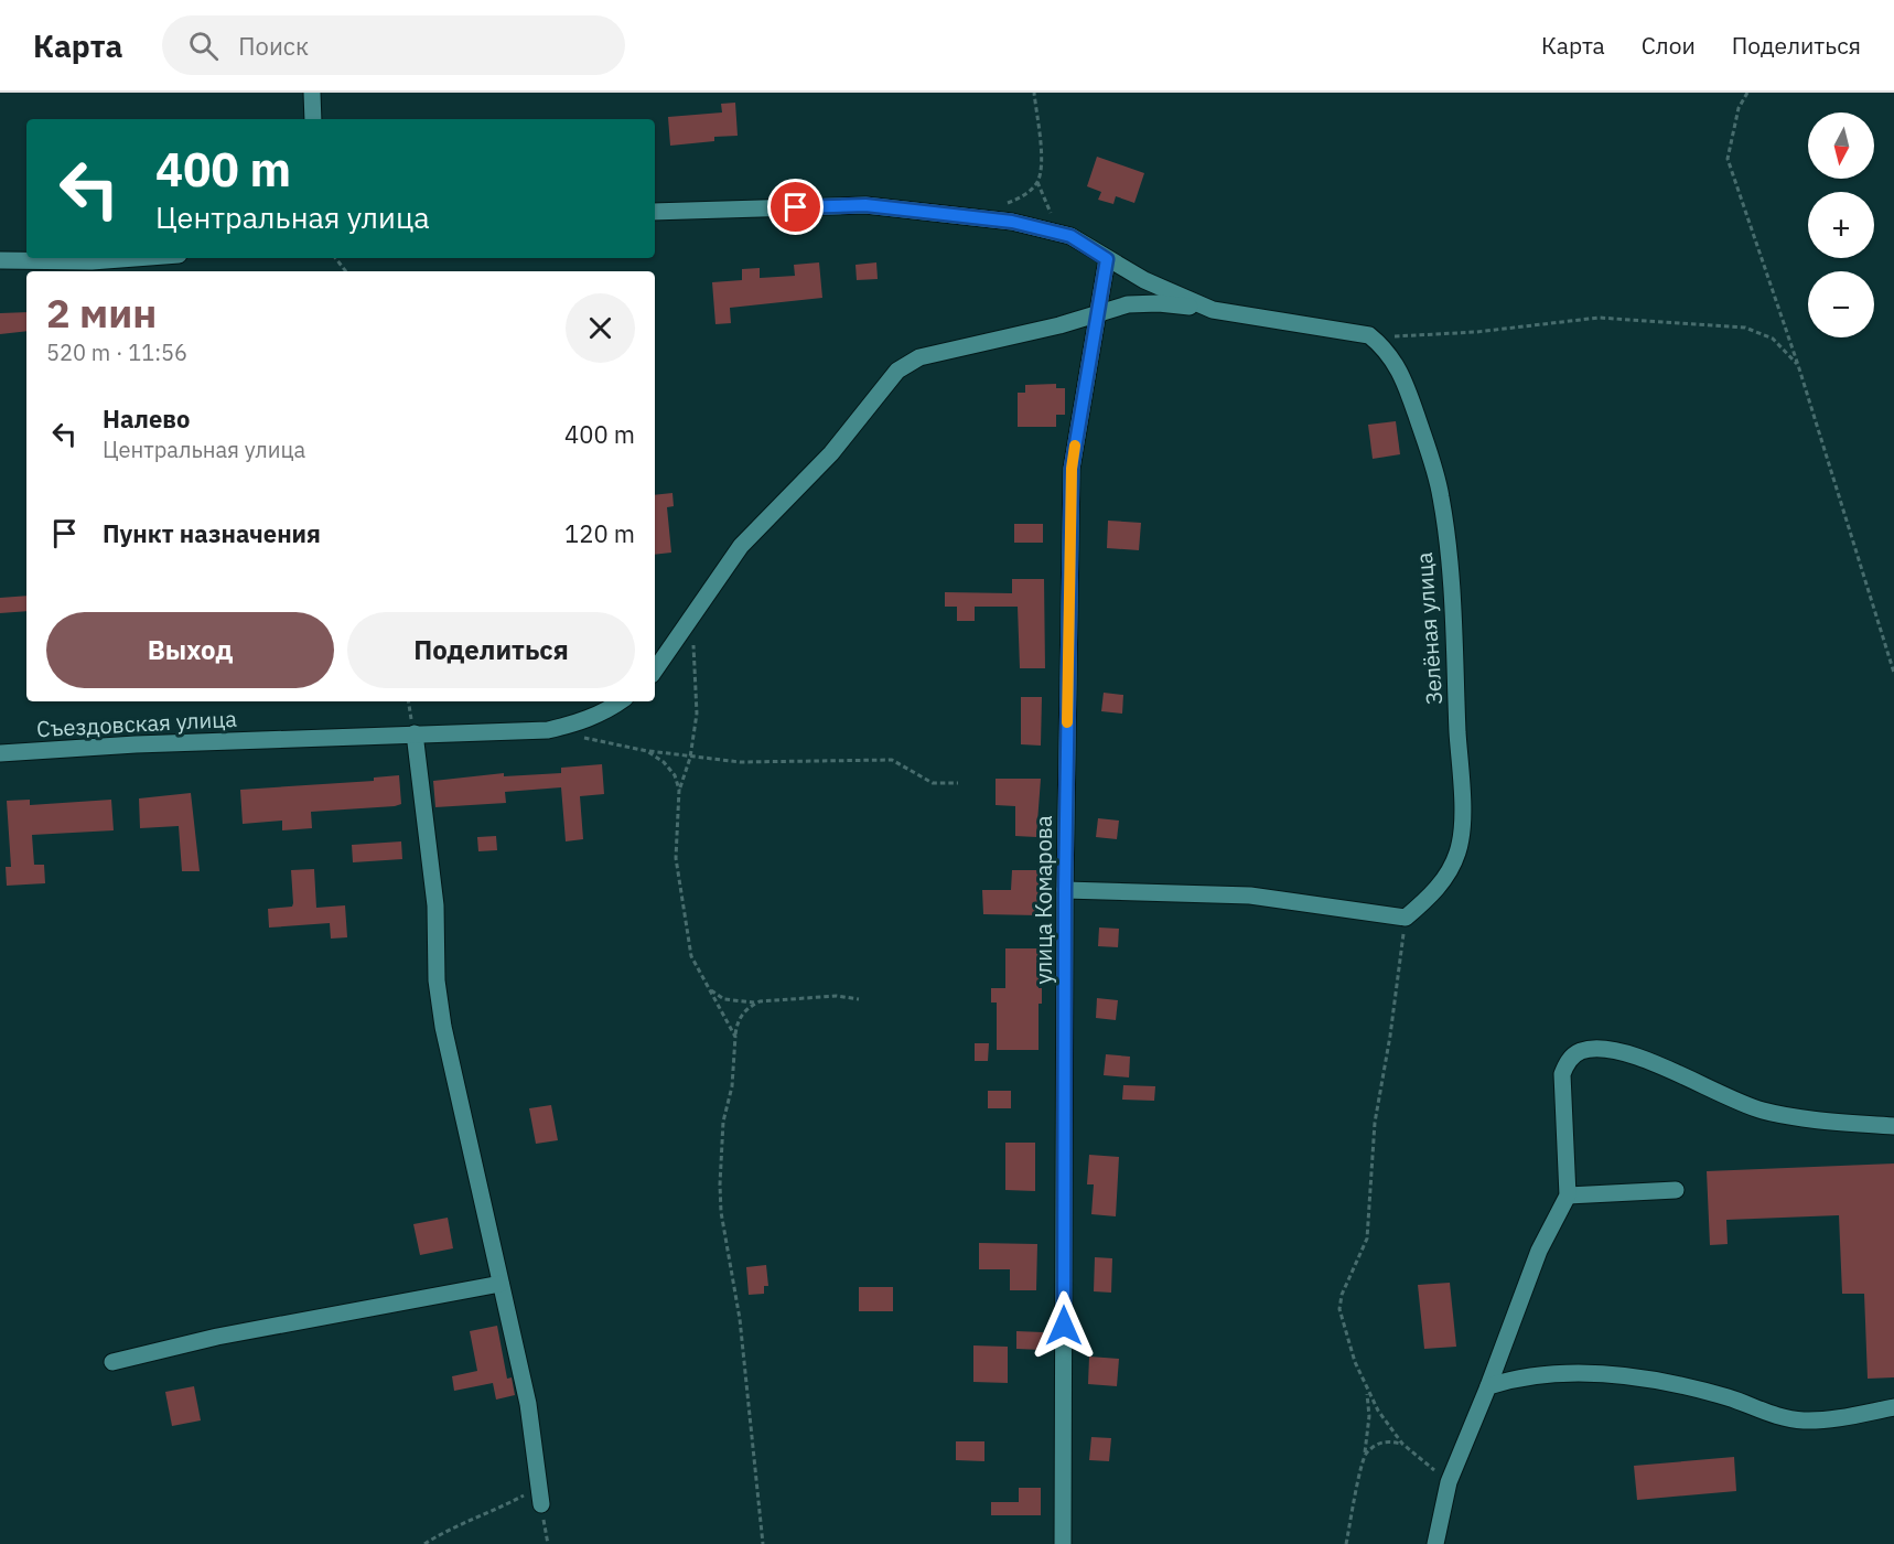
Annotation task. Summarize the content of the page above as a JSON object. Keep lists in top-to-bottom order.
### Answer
{
  "streets": {
    "street": ["Зелёная улица", "Съездовская улица", "улица Комарова"]
  },
  "north": "bottom",
  "page": {
    "header": "Карта",
    "search": "Поиск",
    "nav": ["Карта", "Слои", "Поделиться"],
    "map_buttons": ["+", "−"],
    "turn": ["400 m", "Центральная улица"],
    "heading": ["2 мин", "520 m · 11:56"],
    "list": [
      {
        "name": "Налево",
        "note": "Центральная улица",
        "value": "400 m"
      },
      {
        "name": "Пункт назначения",
        "value": "120 m"
      }
    ],
    "buttons": ["Выход", "Поделиться"]
  }
}
